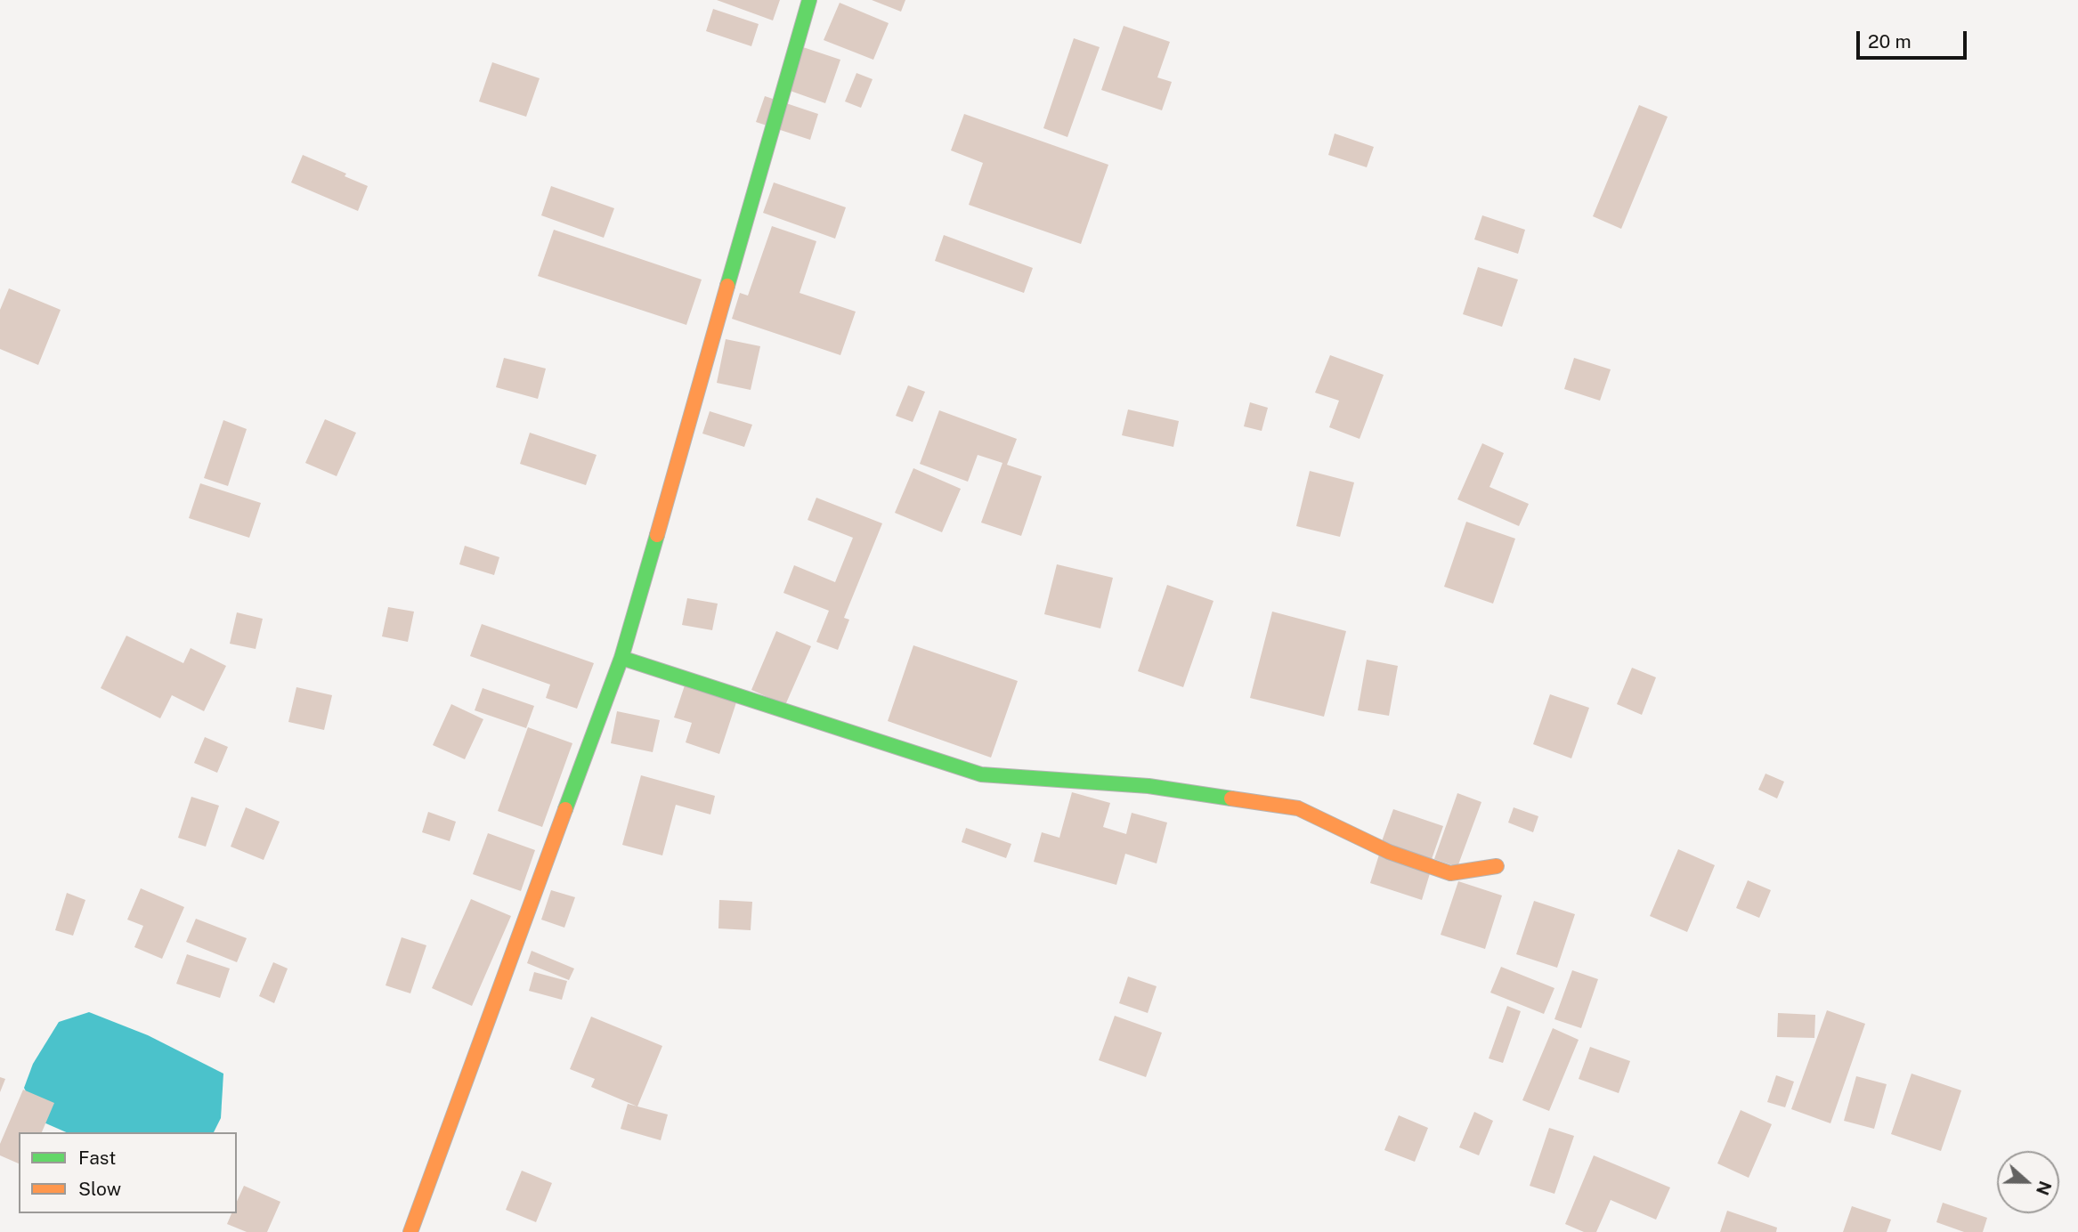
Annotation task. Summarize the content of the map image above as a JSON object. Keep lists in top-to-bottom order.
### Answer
{
  "legend": ["Fast", "Slow"],
  "scale_bar": "20 m",
  "north": "right"
}
